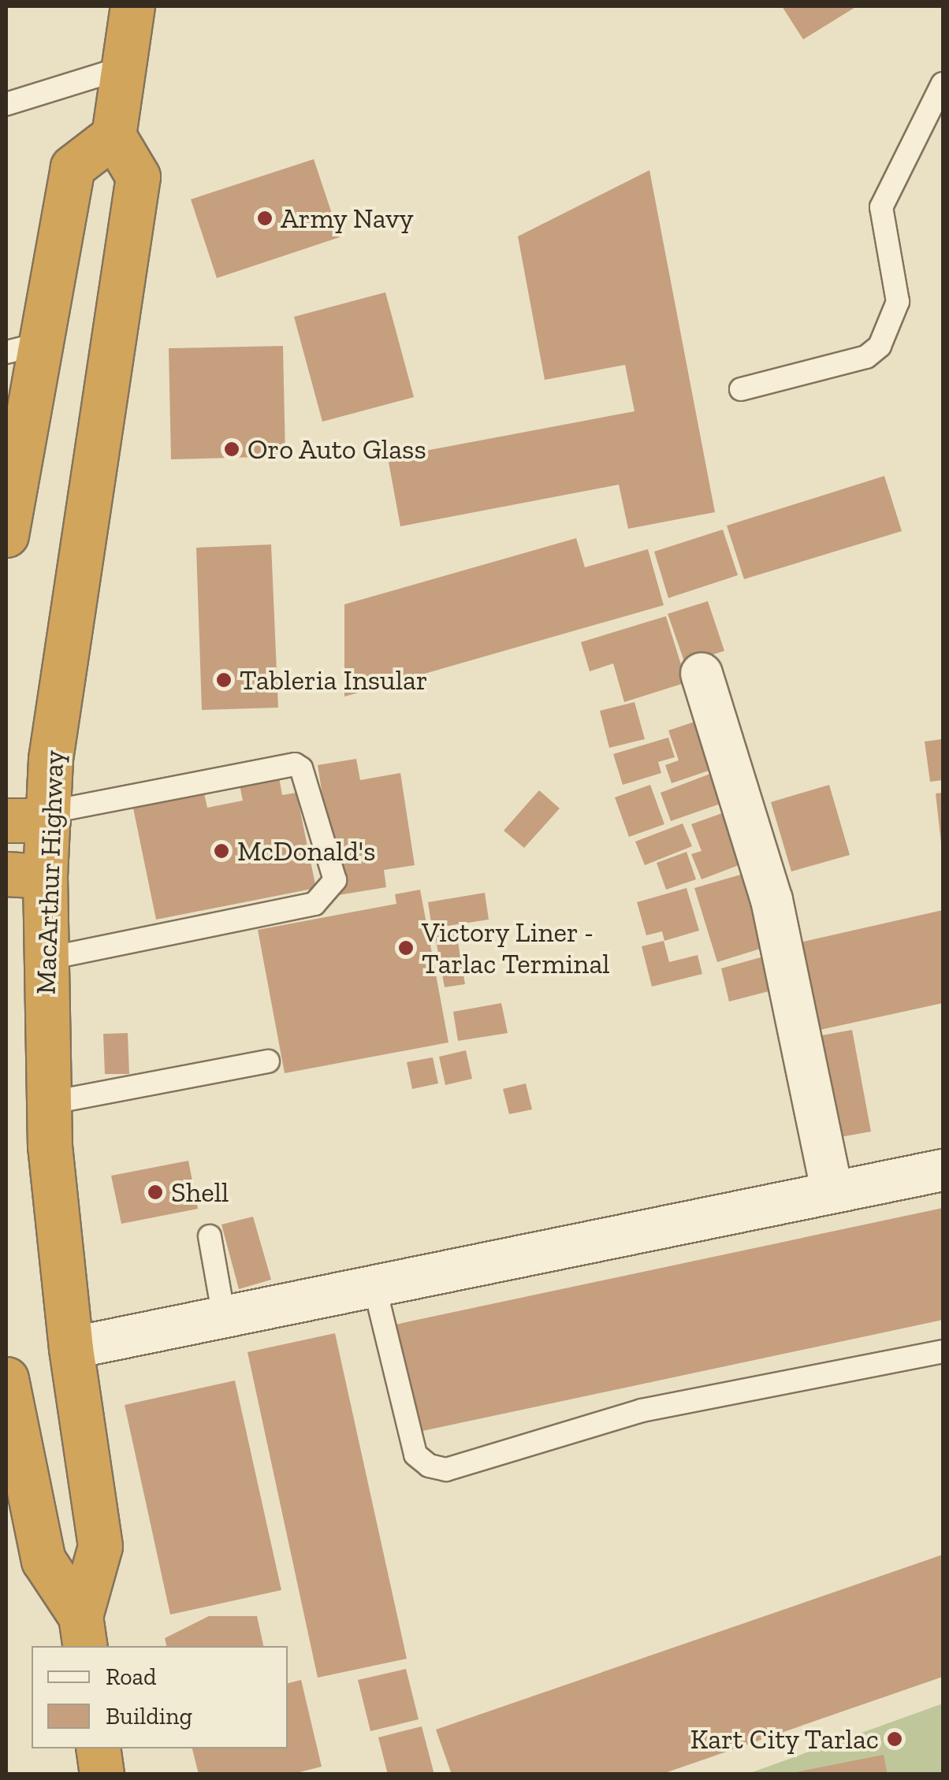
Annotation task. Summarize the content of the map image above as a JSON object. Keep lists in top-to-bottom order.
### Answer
{
  "streets": {
    "highway": ["MacArthur Highway"]
  },
  "places": [
    "Army Navy",
    "Oro Auto Glass",
    "Tableria Insular",
    "McDonald's",
    "Victory Liner - Tarlac Terminal",
    "Shell",
    "Kart City Tarlac"
  ],
  "legend": ["Road", "Building"]
}
